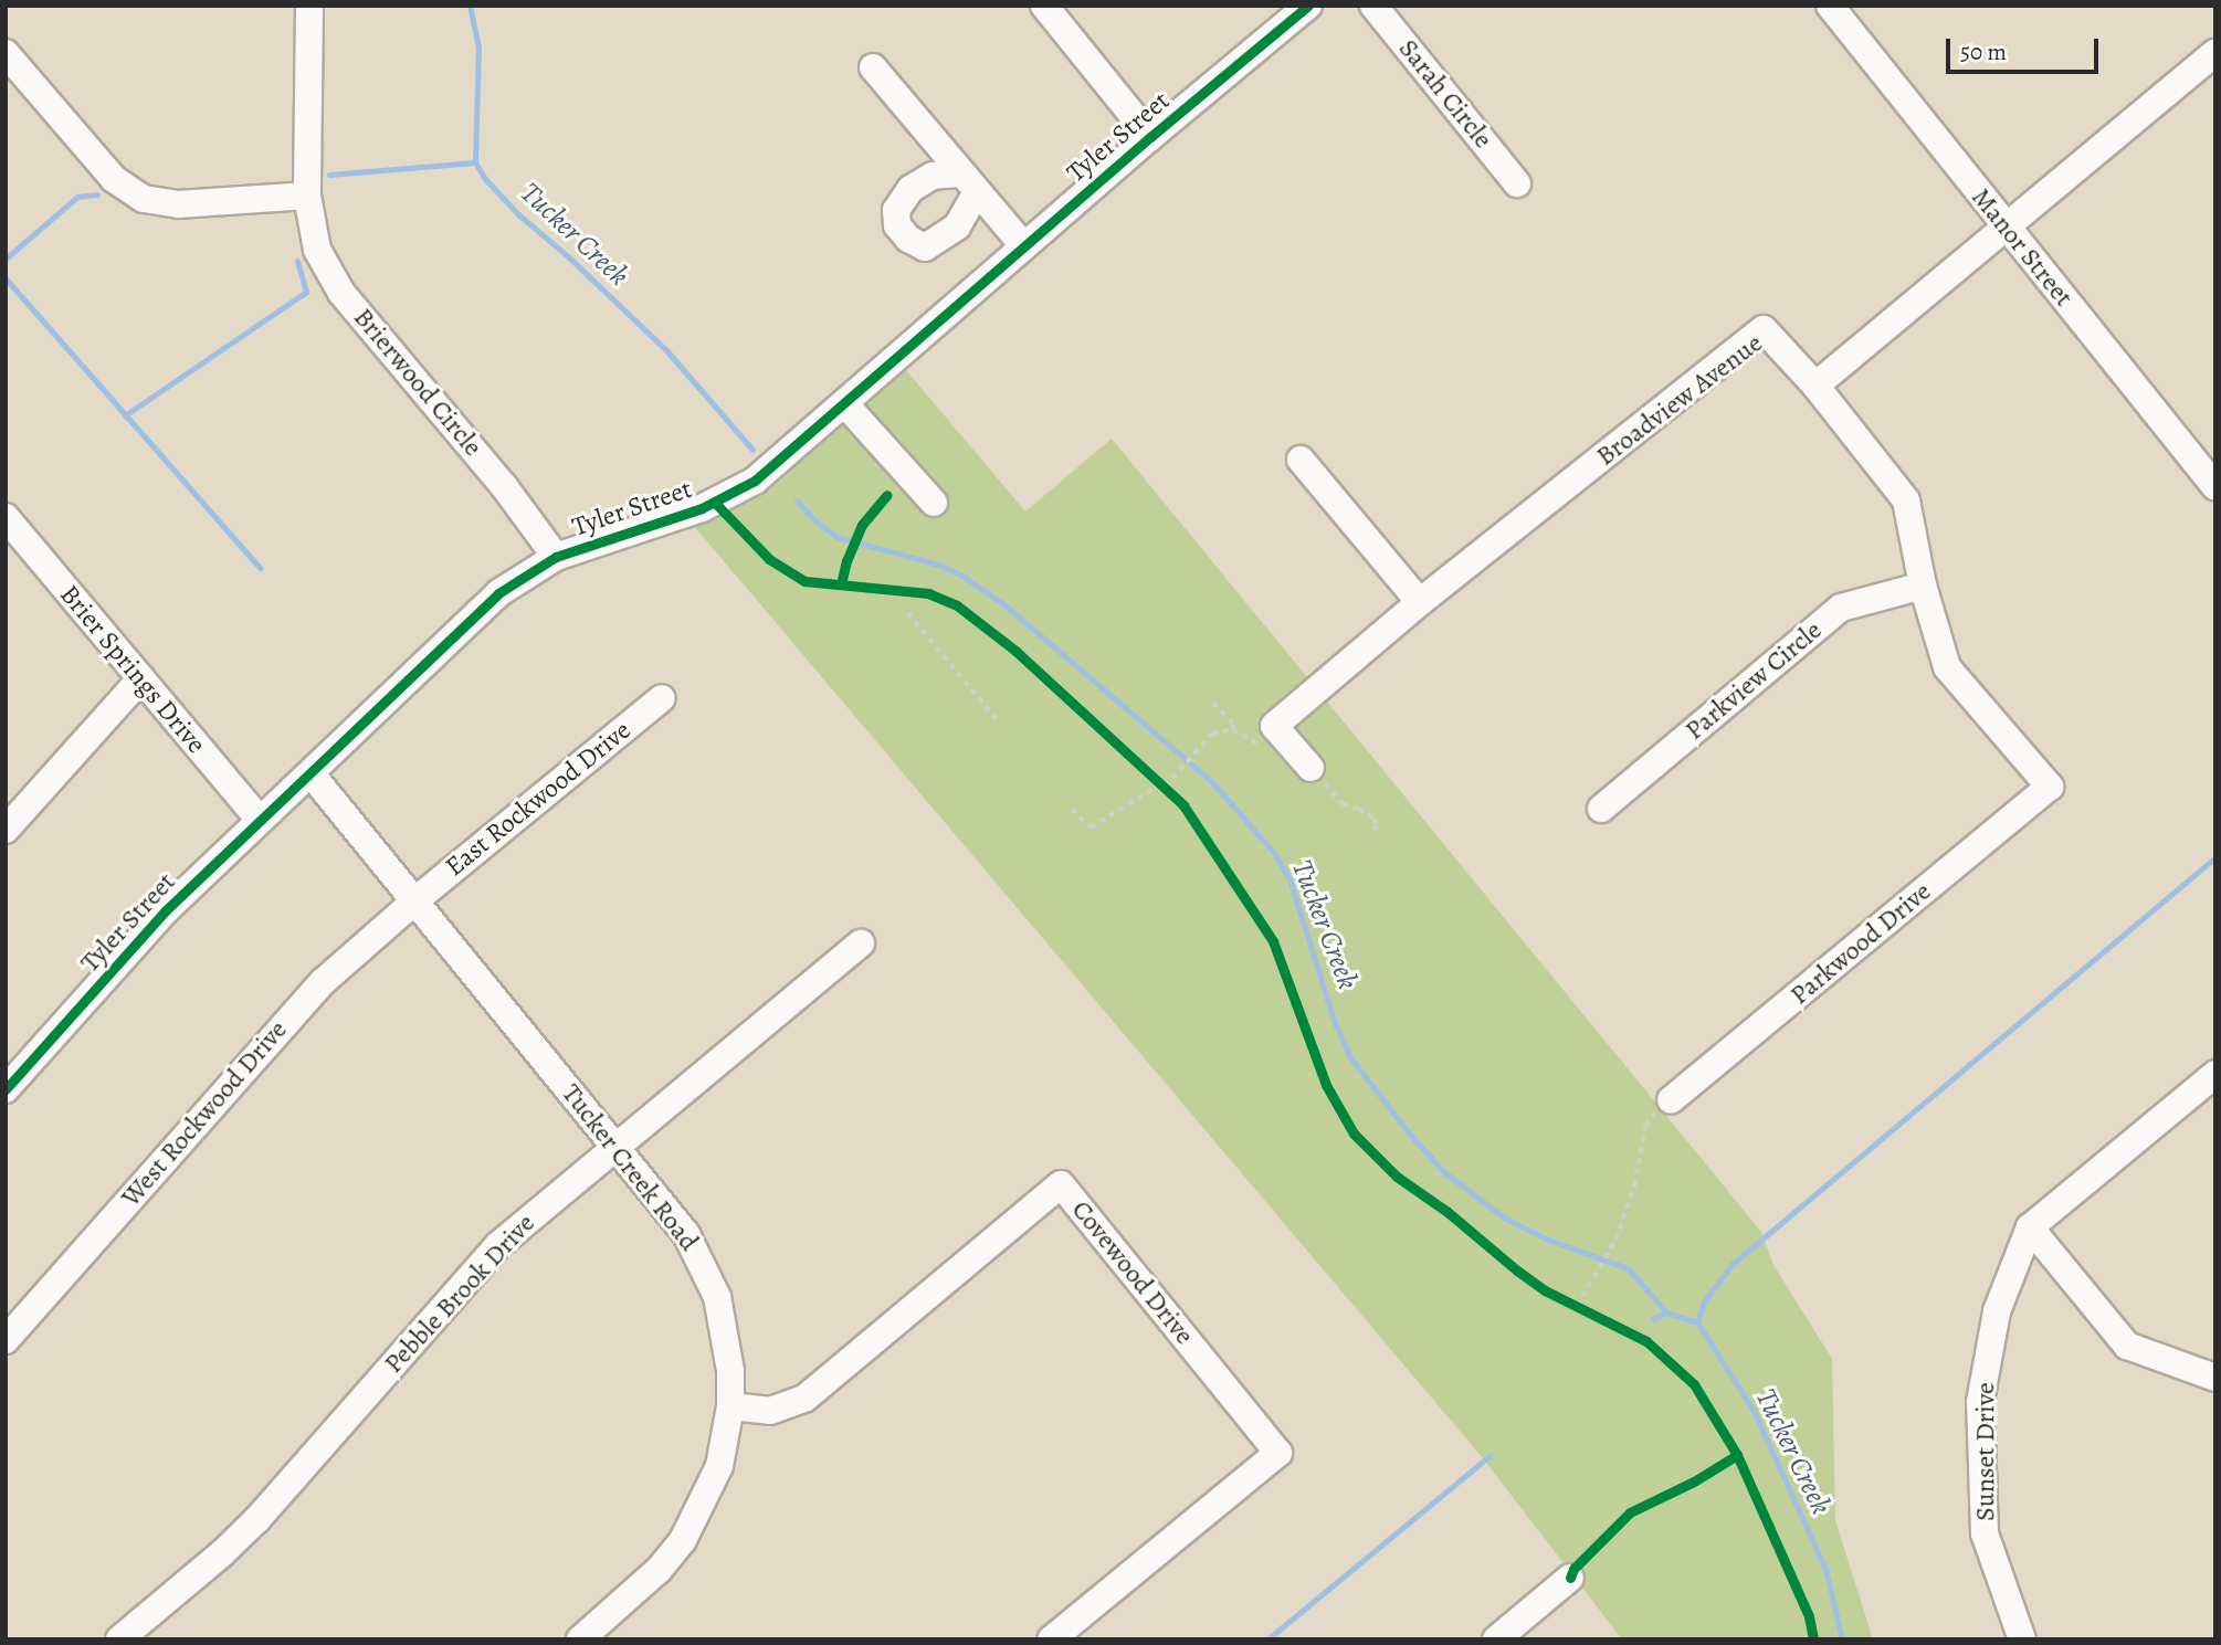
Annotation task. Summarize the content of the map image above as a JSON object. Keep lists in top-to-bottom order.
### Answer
{
  "streets": {
    "street": [
      "Sarah Circle",
      "Tyler Street",
      "Manor Street",
      "Brierwood Circle",
      "Broadview Avenue",
      "Brier Springs Drive",
      "Parkview Circle",
      "East Rockwood Drive",
      "Parkwood Drive",
      "West Rockwood Drive",
      "Tucker Creek Road",
      "Covewood Drive",
      "Pebble Brook Drive",
      "Sunset Drive"
    ]
  },
  "crossings": [
    ["Tyler Street", "Brierwood Circle"],
    ["Tyler Street", "Brier Springs Drive"],
    ["Tyler Street", "Tucker Creek Road"],
    ["Parkview Circle", "Parkwood Drive"],
    ["East Rockwood Drive", "West Rockwood Drive"],
    ["East Rockwood Drive", "Tucker Creek Road"],
    ["West Rockwood Drive", "Tucker Creek Road"],
    ["Tucker Creek Road", "Covewood Drive"],
    ["Tucker Creek Road", "Pebble Brook Drive"]
  ],
  "water": ["Tucker Creek"],
  "scale_bar": "50 m"
}
